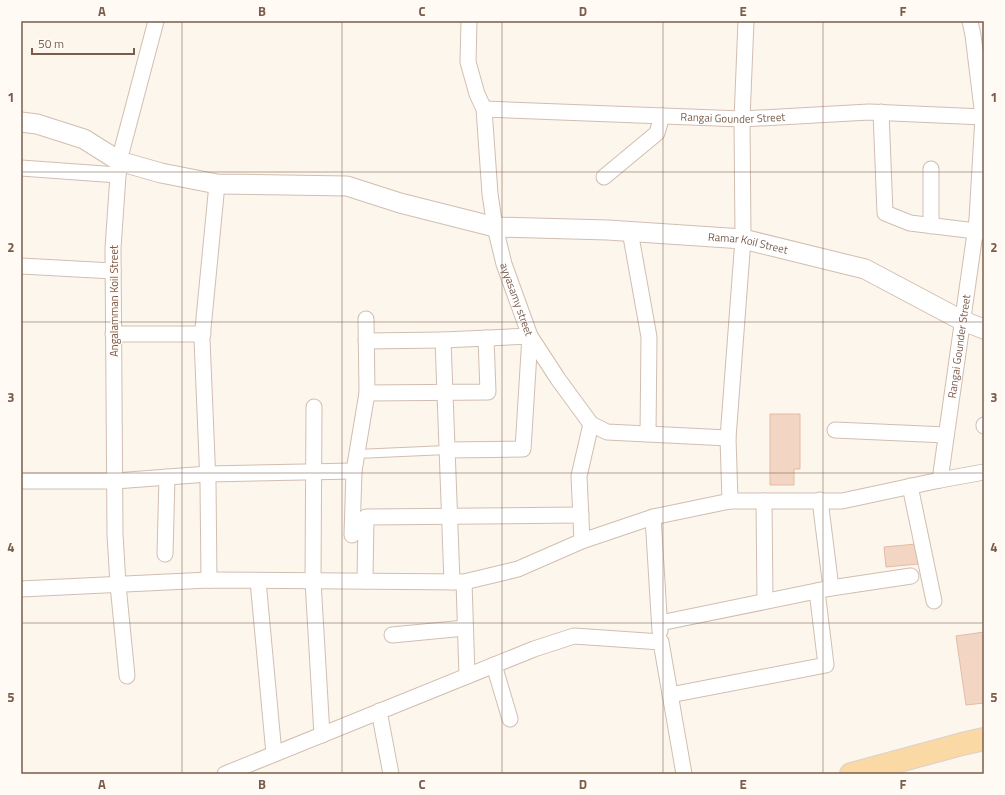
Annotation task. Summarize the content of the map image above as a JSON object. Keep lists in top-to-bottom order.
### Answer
{
  "streets": {
    "street": [
      "Rangai Gounder Street",
      "Ramar Koil Street",
      "ayyasamy street",
      "Angalamman Koil Street"
    ]
  },
  "crossings": [
    ["Rangai Gounder Street", "Ramar Koil Street"],
    ["Rangai Gounder Street", "ayyasamy street"],
    ["Ramar Koil Street", "ayyasamy street"],
    ["Ramar Koil Street", "Angalamman Koil Street"]
  ],
  "scale_bar": "50 m",
  "grid": {
    "columns": [
      "A",
      "B",
      "C",
      "D",
      "E",
      "F"
    ],
    "rows": [
      "1",
      "2",
      "3",
      "4",
      "5"
    ]
  }
}
